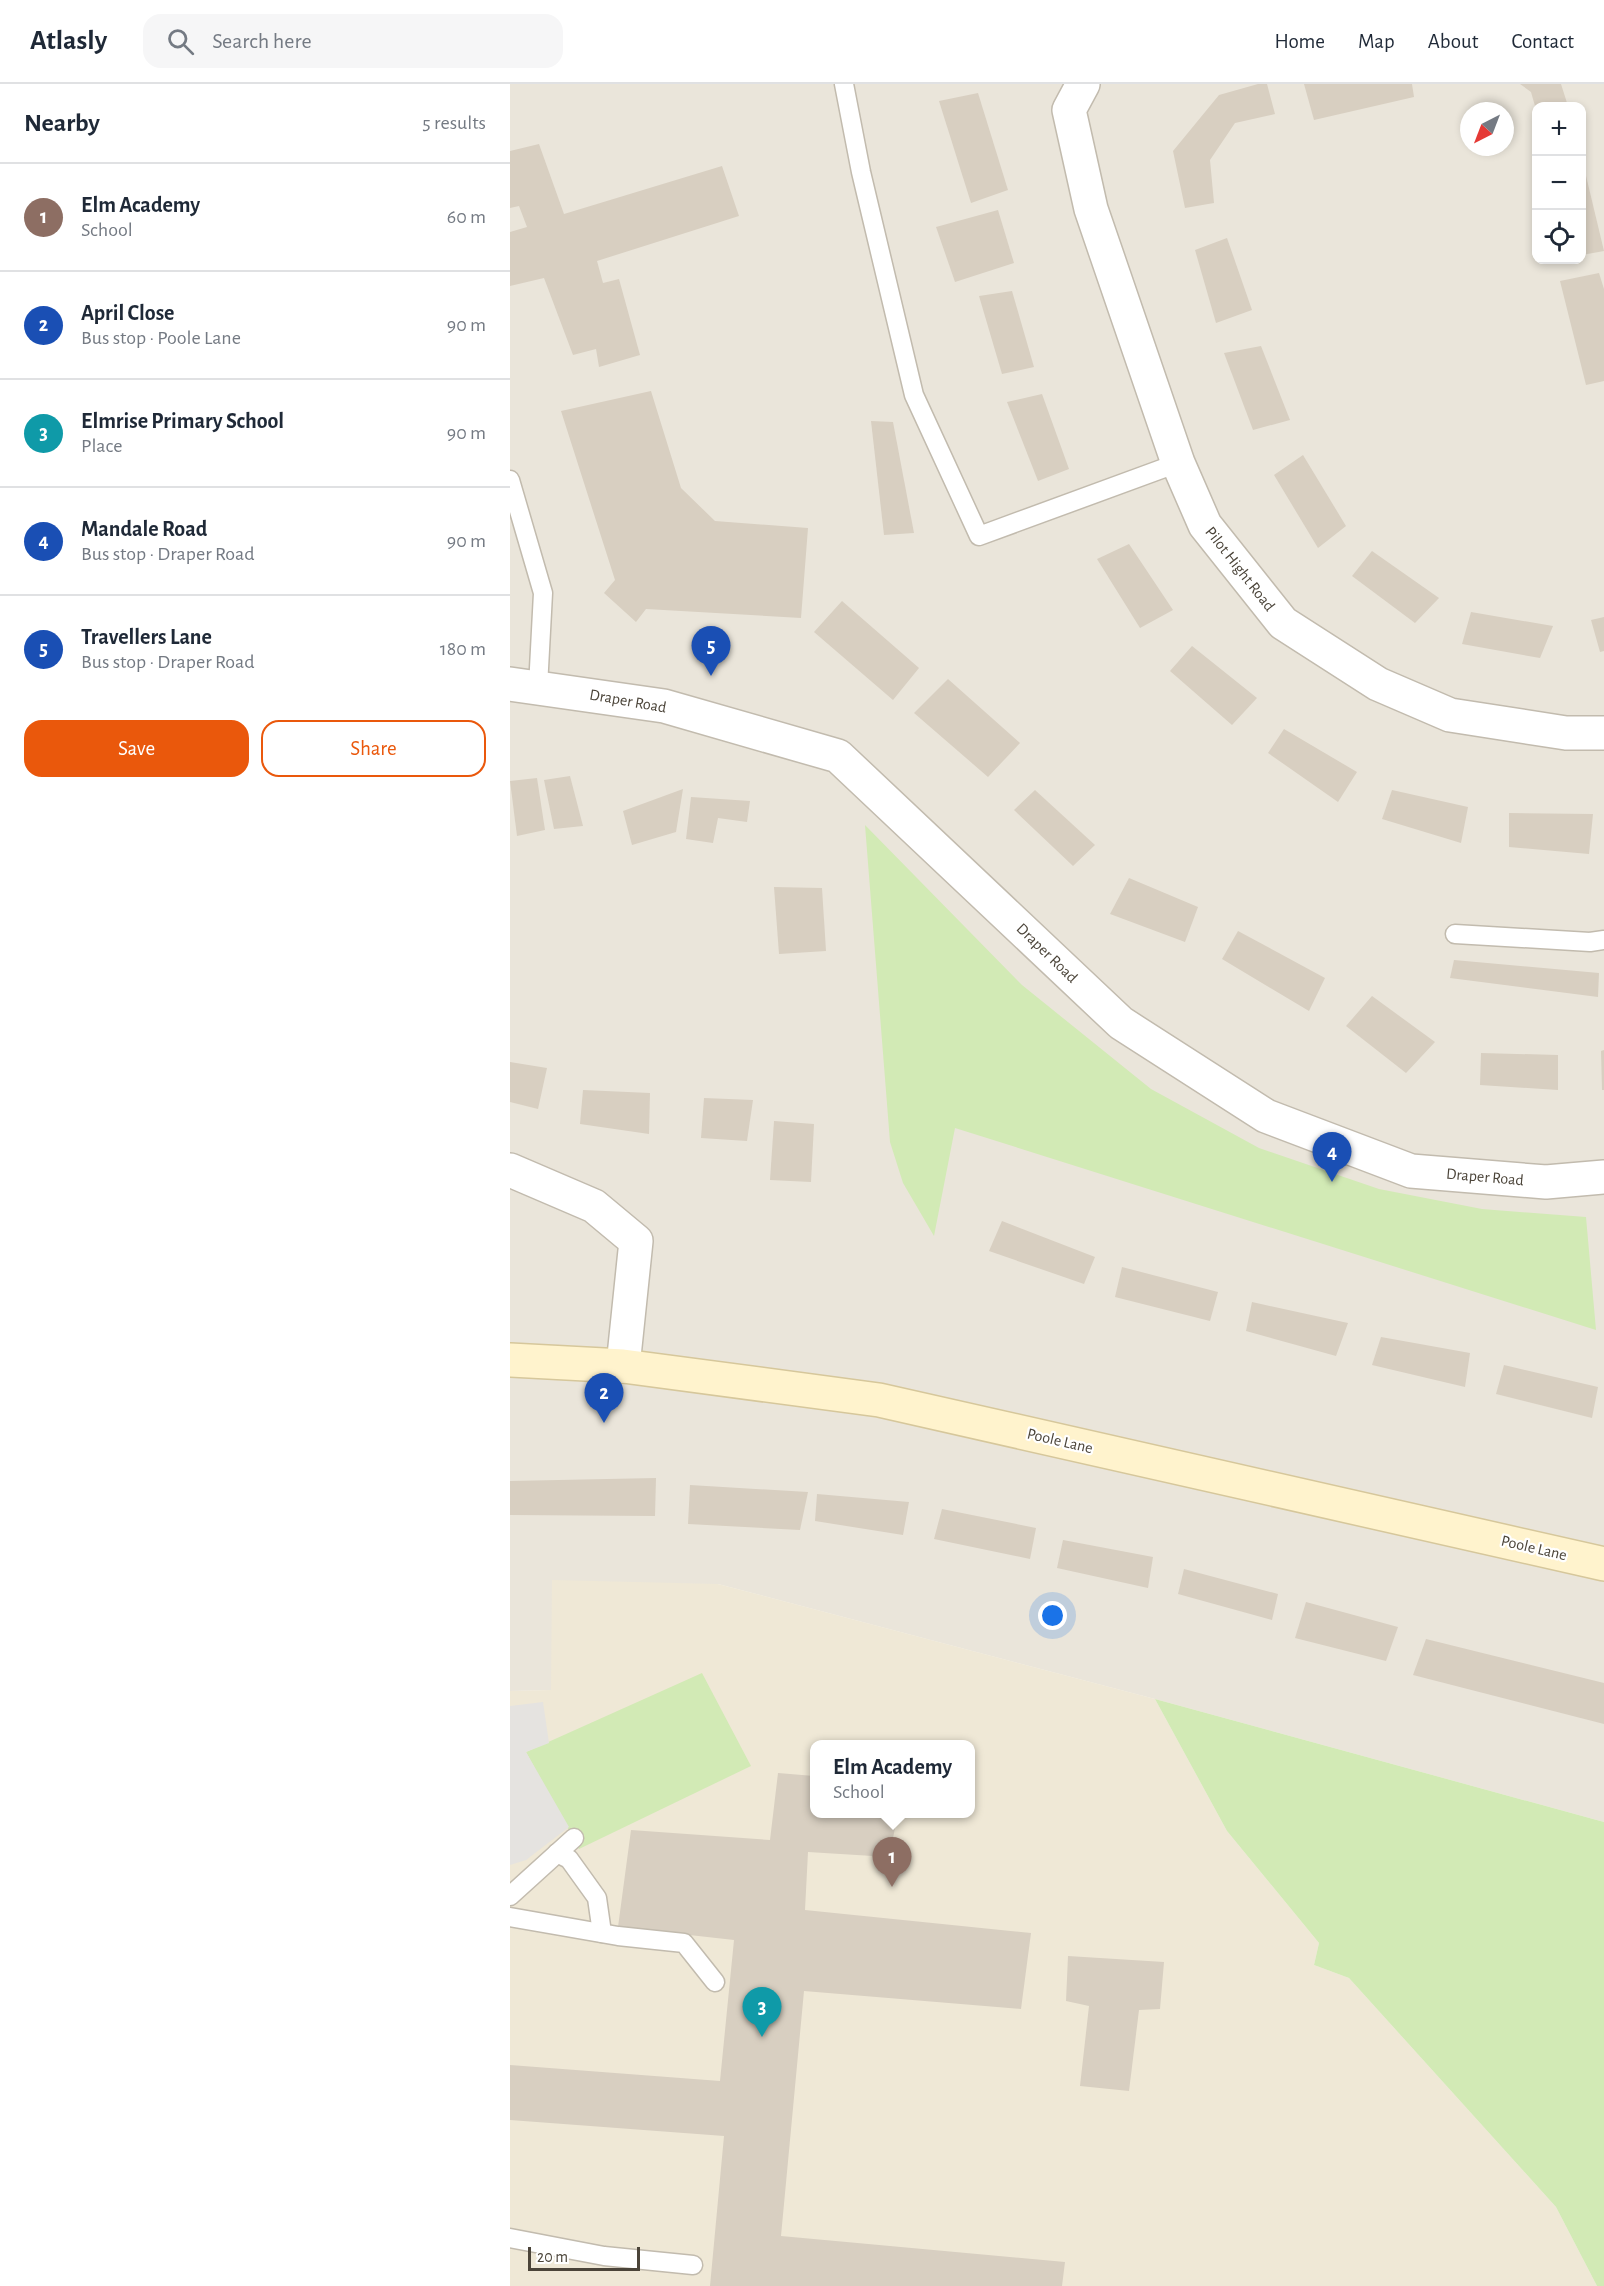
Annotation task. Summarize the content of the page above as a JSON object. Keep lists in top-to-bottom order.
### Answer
{
  "streets": {
    "street": ["Pilot Hight Road", "Draper Road", "Poole Lane"]
  },
  "scale_bar": "20 m",
  "north": "bottom left",
  "page": {
    "header": "Atlasly",
    "search": "Search here",
    "nav": [
      "Home",
      "Map",
      "About",
      "Contact"
    ],
    "heading": ["Nearby", "5 results"],
    "map_buttons": ["+", "−"],
    "list": [
      {
        "mark": "1",
        "name": "Elm Academy",
        "note": "School",
        "value": "60 m"
      },
      {
        "mark": "2",
        "name": "April Close",
        "note": "Bus stop · Poole Lane",
        "value": "90 m"
      },
      {
        "mark": "3",
        "name": "Elmrise Primary School",
        "note": "Place",
        "value": "90 m"
      },
      {
        "mark": "4",
        "name": "Mandale Road",
        "note": "Bus stop · Draper Road",
        "value": "90 m"
      },
      {
        "mark": "5",
        "name": "Travellers Lane",
        "note": "Bus stop · Draper Road",
        "value": "180 m"
      }
    ],
    "pins": [
      "5",
      "4",
      "2",
      "1",
      "3"
    ],
    "buttons": ["Save", "Share"],
    "popup": ["Elm Academy", "School"],
    "scale": "20 m"
  }
}
